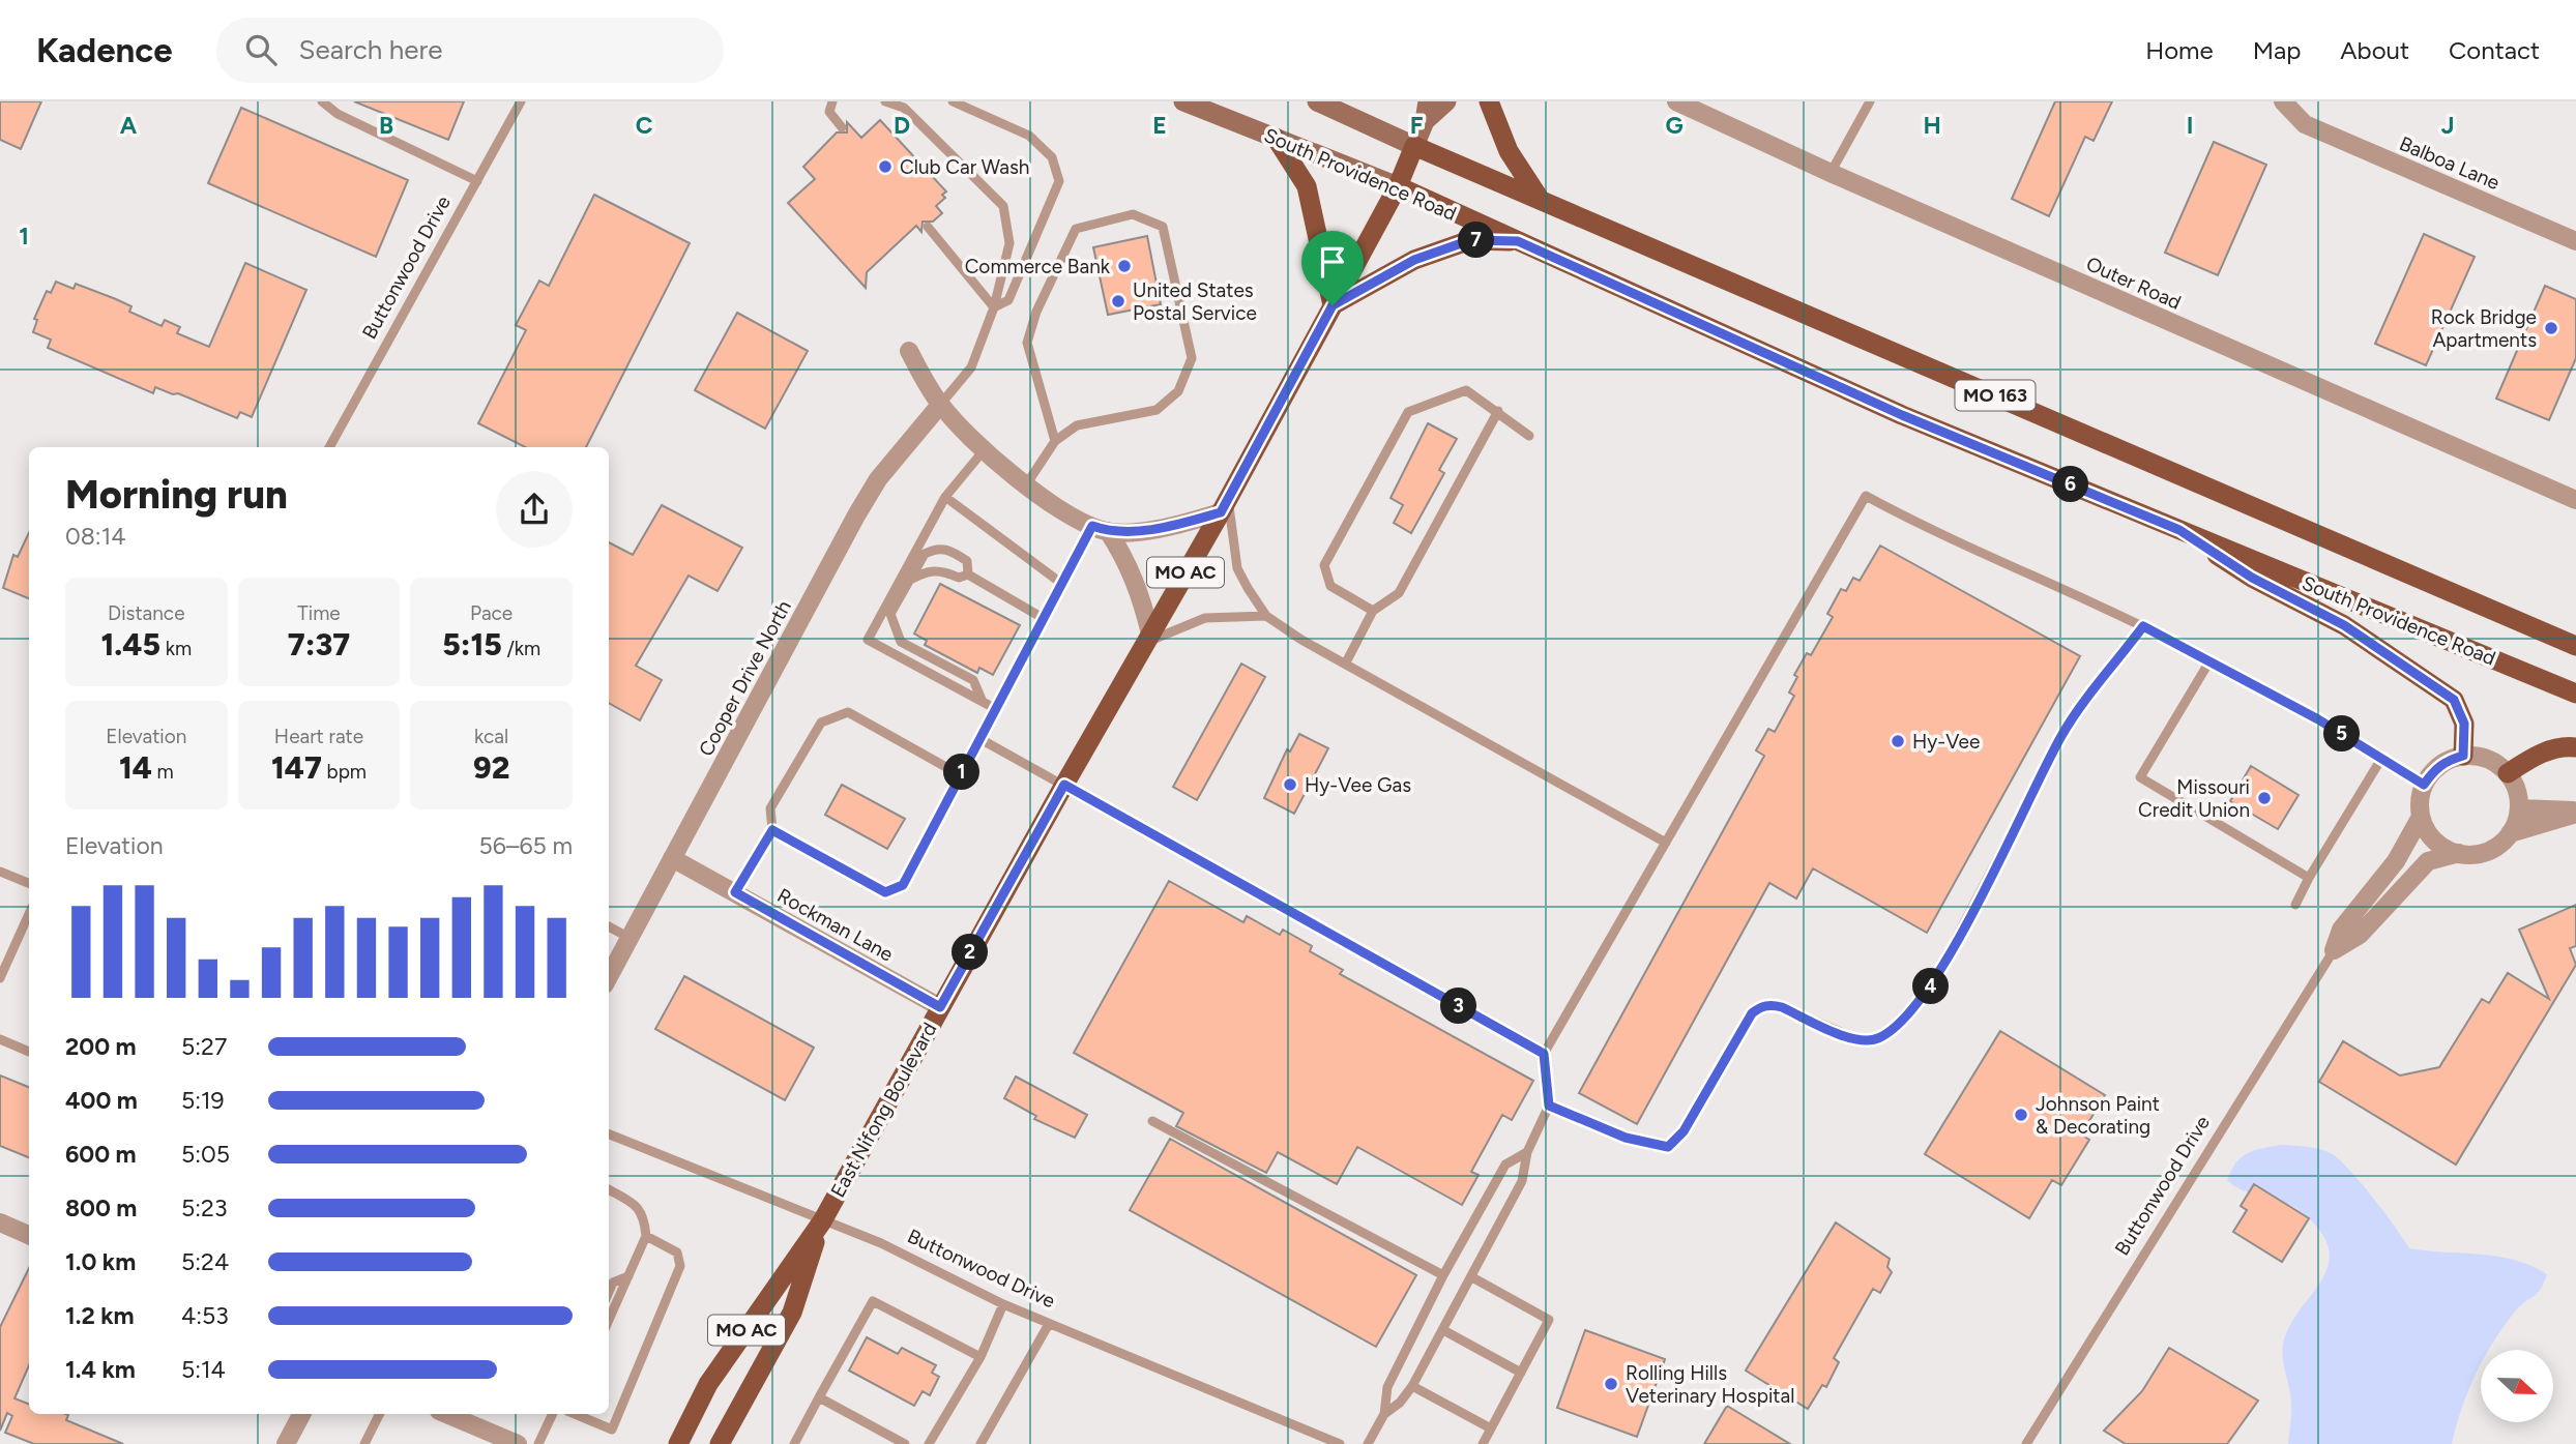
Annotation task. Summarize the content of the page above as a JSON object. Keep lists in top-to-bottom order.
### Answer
{
  "streets": {
    "main road": [
      "South Providence Road",
      "MO 163",
      "MO AC",
      "East Nifong Boulevard"
    ],
    "street": [
      "Balboa Lane",
      "Buttonwood Drive",
      "Outer Road",
      "Cooper Drive North",
      "Rockman Lane"
    ]
  },
  "crossings": [
    ["South Providence Road", "East Nifong Boulevard"],
    ["Buttonwood Drive", "East Nifong Boulevard"],
    ["MO 163", "East Nifong Boulevard"],
    ["Cooper Drive North", "Rockman Lane"],
    ["Rockman Lane", "East Nifong Boulevard"]
  ],
  "places": [
    "Club Car Wash",
    "Commerce Bank",
    "United States Postal Service",
    "Rock Bridge Apartments",
    "Hy-Vee",
    "Hy-Vee Gas",
    "Missouri Credit Union",
    "Johnson Paint & Decorating",
    "Rolling Hills Veterinary Hospital"
  ],
  "north": "right",
  "page": {
    "header": "Kadence",
    "search": "Search here",
    "nav": [
      "Home",
      "Map",
      "About",
      "Contact"
    ],
    "pins": [
      "7",
      "6",
      "5",
      "1",
      "2",
      "4",
      "3"
    ],
    "heading": ["Morning run", "08:14"],
    "stats": [
      ["Distance", "1.45 km"],
      ["Time", "7:37"],
      ["Pace", "5:15 /km"],
      ["Elevation", "14 m"],
      ["Heart rate", "147 bpm"],
      ["kcal", "92"]
    ],
    "chart": ["Elevation", "56–65 m"],
    "list": [
      {
        "name": "200 m",
        "note": "5:27"
      },
      {
        "name": "400 m",
        "note": "5:19"
      },
      {
        "name": "600 m",
        "note": "5:05"
      },
      {
        "name": "800 m",
        "note": "5:23"
      },
      {
        "name": "1.0 km",
        "note": "5:24"
      },
      {
        "name": "1.2 km",
        "note": "4:53"
      },
      {
        "name": "1.4 km",
        "note": "5:14"
      }
    ]
  },
  "grid": {
    "columns": [
      "A",
      "B",
      "C",
      "D",
      "E",
      "F",
      "G",
      "H",
      "I",
      "J"
    ],
    "rows": ["1"]
  }
}
